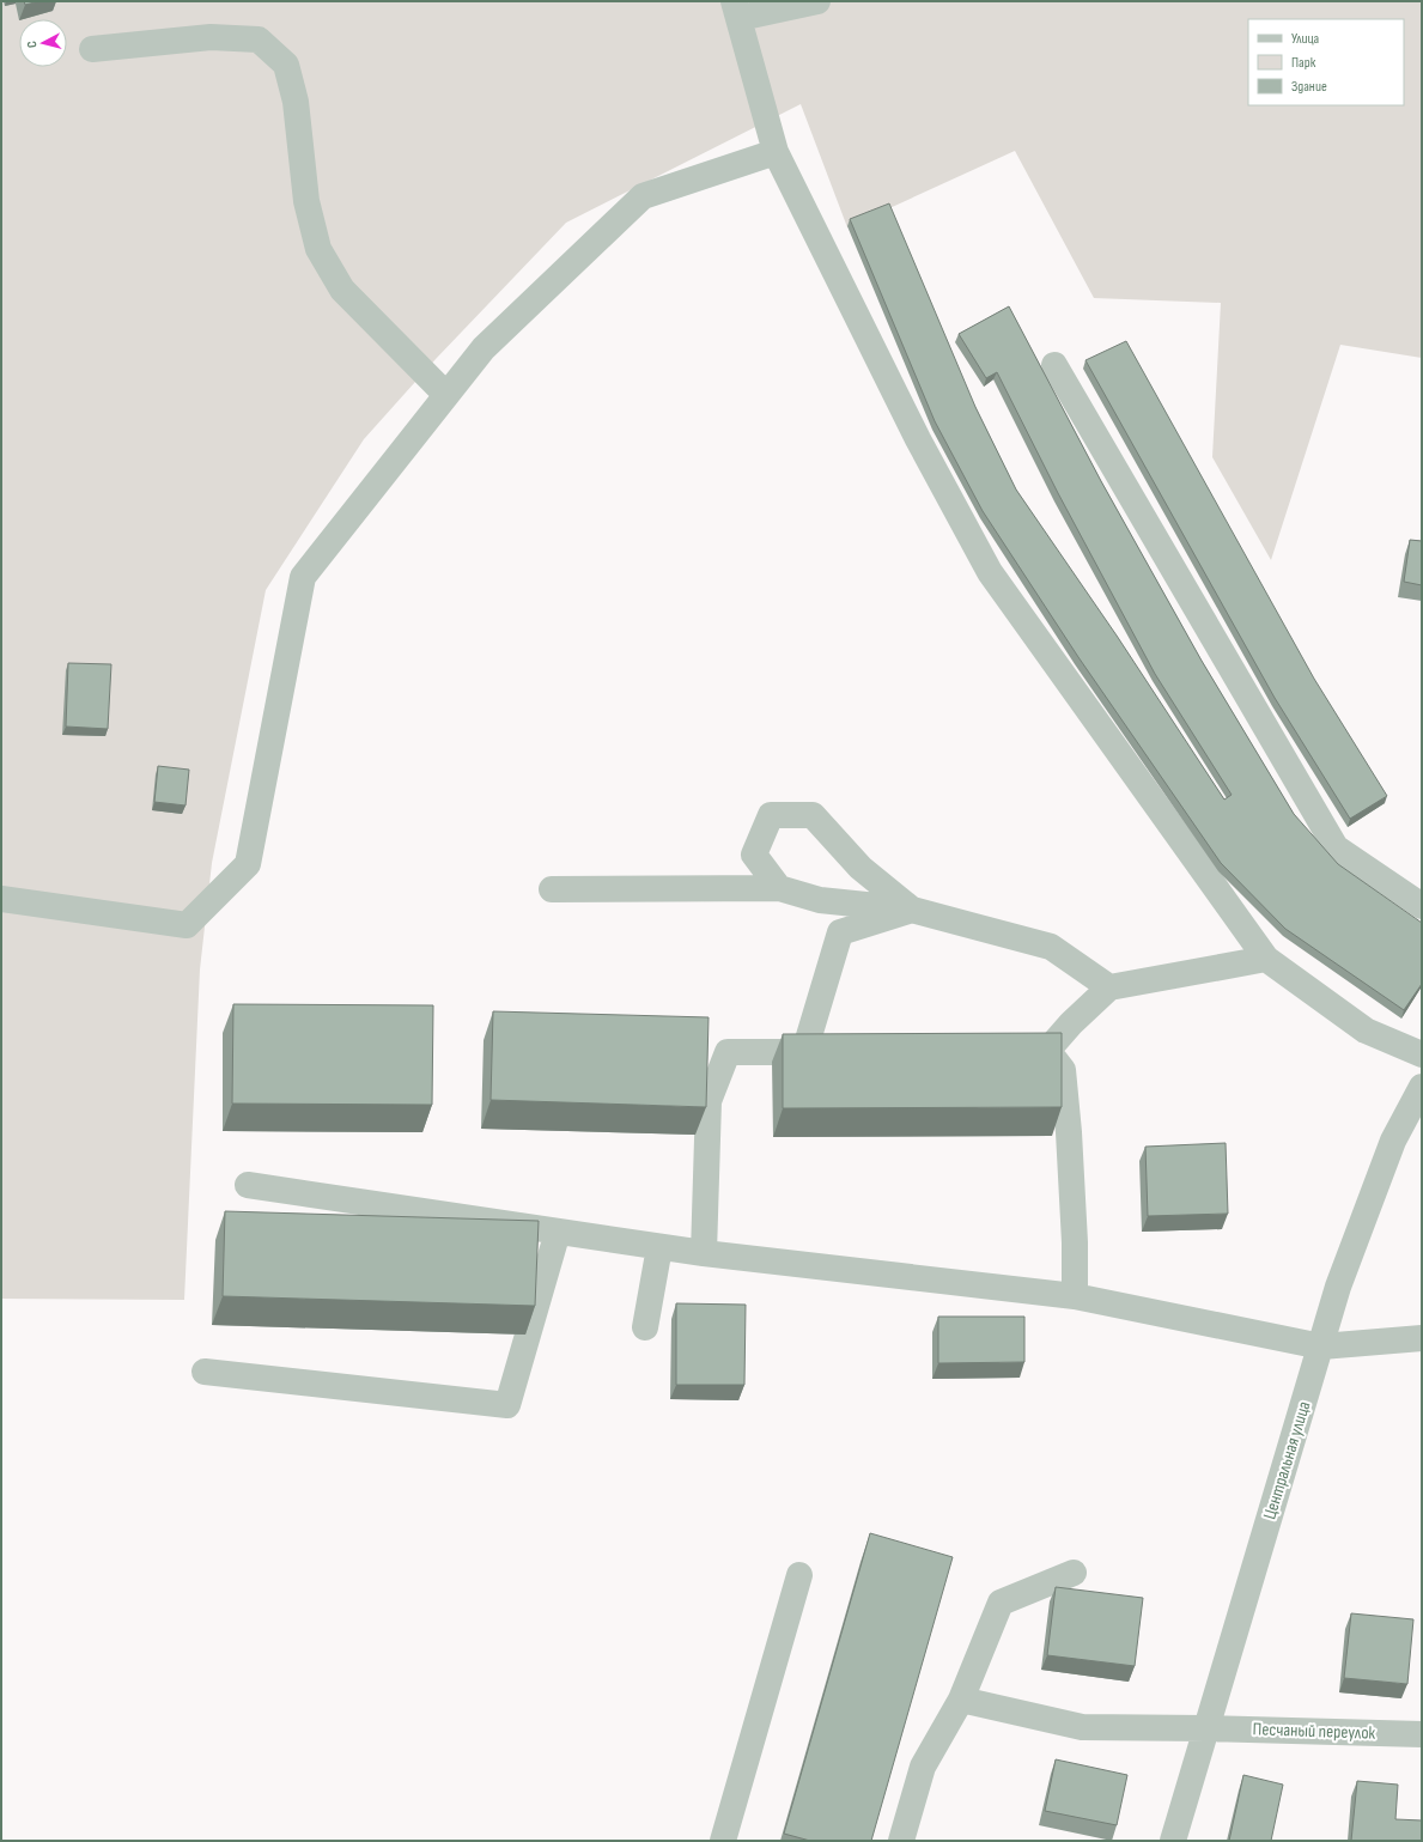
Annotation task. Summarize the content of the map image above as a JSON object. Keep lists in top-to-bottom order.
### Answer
{
  "streets": {
    "street": ["Центральная улица", "Песчаный переулок"]
  },
  "crossings": [
    ["Центральная улица", "Песчаный переулок"]
  ],
  "legend": ["Улица", "Парк", "Здание"],
  "north": "left"
}
